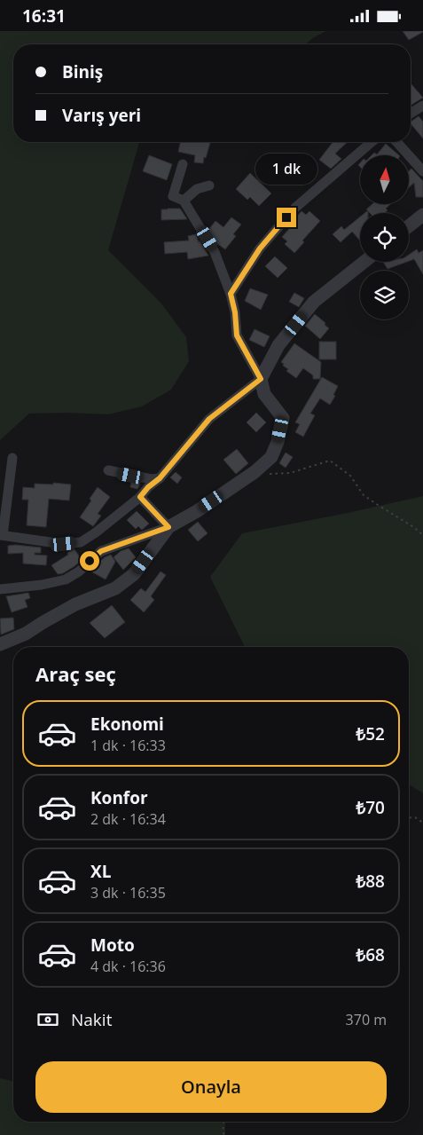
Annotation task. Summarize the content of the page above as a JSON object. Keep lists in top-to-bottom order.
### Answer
{
  "north": "top",
  "page": {
    "status": "16:31",
    "banner": ["Biniş", "Varış yeri"],
    "bubble": "1 dk",
    "heading": "Araç seç",
    "list": [
      {
        "name": "Ekonomi",
        "note": "1 dk · 16:33",
        "value": "₺52"
      },
      {
        "name": "Konfor",
        "note": "2 dk · 16:34",
        "value": "₺70"
      },
      {
        "name": "XL",
        "note": "3 dk · 16:35",
        "value": "₺88"
      },
      {
        "name": "Moto",
        "note": "4 dk · 16:36",
        "value": "₺68"
      }
    ],
    "pay": ["Nakit", "370 m"],
    "buttons": "Onayla"
  }
}
